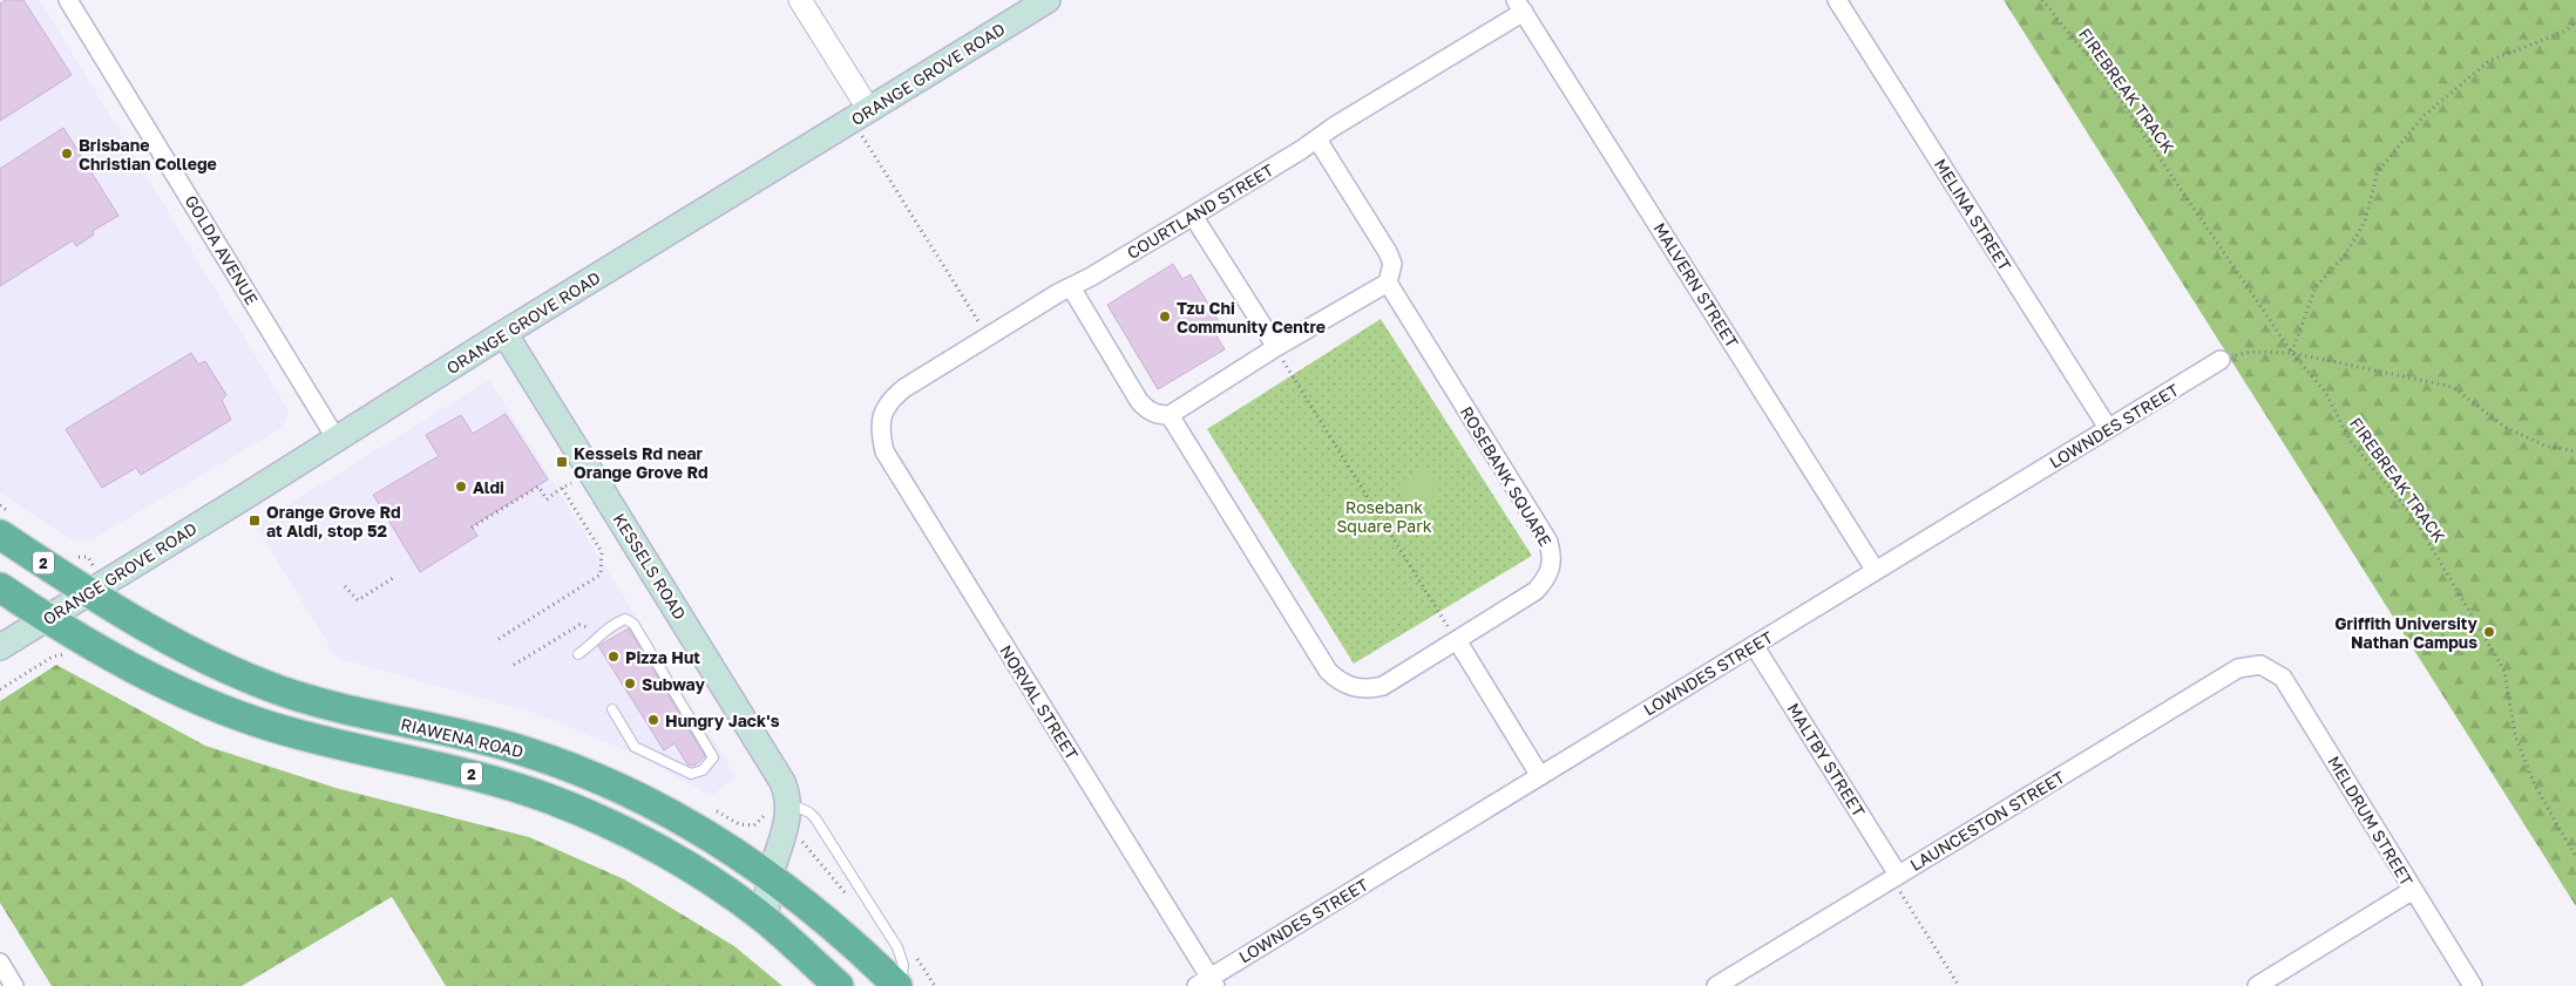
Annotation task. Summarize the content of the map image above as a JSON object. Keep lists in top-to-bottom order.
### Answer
{
  "streets": {
    "highway": ["2", "RIAWENA ROAD"],
    "main road": ["ORANGE GROVE ROAD", "KESSELS ROAD"],
    "street": [
      "COURTLAND STREET",
      "MELINA STREET",
      "GOLDA AVENUE",
      "MALVERN STREET",
      "LOWNDES STREET",
      "ROSEBANK SQUARE",
      "NORVAL STREET",
      "MALTBY STREET",
      "LAUNCESTON STREET",
      "MELDRUM STREET"
    ],
    "path": ["FIREBREAK TRACK"]
  },
  "crossings": [
    ["ORANGE GROVE ROAD", "GOLDA AVENUE"],
    ["ORANGE GROVE ROAD", "KESSELS ROAD"],
    ["ORANGE GROVE ROAD", "RIAWENA ROAD"],
    ["COURTLAND STREET", "MALVERN STREET"],
    ["COURTLAND STREET", "NORVAL STREET"],
    ["MELINA STREET", "LOWNDES STREET"],
    ["MALVERN STREET", "LOWNDES STREET"],
    ["LOWNDES STREET", "NORVAL STREET"],
    ["LOWNDES STREET", "MALTBY STREET"],
    ["2", "KESSELS ROAD"],
    ["2", "RIAWENA ROAD"],
    ["KESSELS ROAD", "RIAWENA ROAD"],
    ["MALTBY STREET", "LAUNCESTON STREET"],
    ["LAUNCESTON STREET", "MELDRUM STREET"]
  ],
  "parks": ["Rosebank Square Park"],
  "places": {
    "other": [
      "Brisbane Christian College",
      "Tzu Chi Community Centre",
      "Aldi",
      "Griffith University Nathan Campus",
      "Pizza Hut",
      "Subway",
      "Hungry Jack's"
    ],
    "transit": ["Kessels Rd near Orange Grove Rd", "Orange Grove Rd at Aldi, stop 52"]
  }
}
